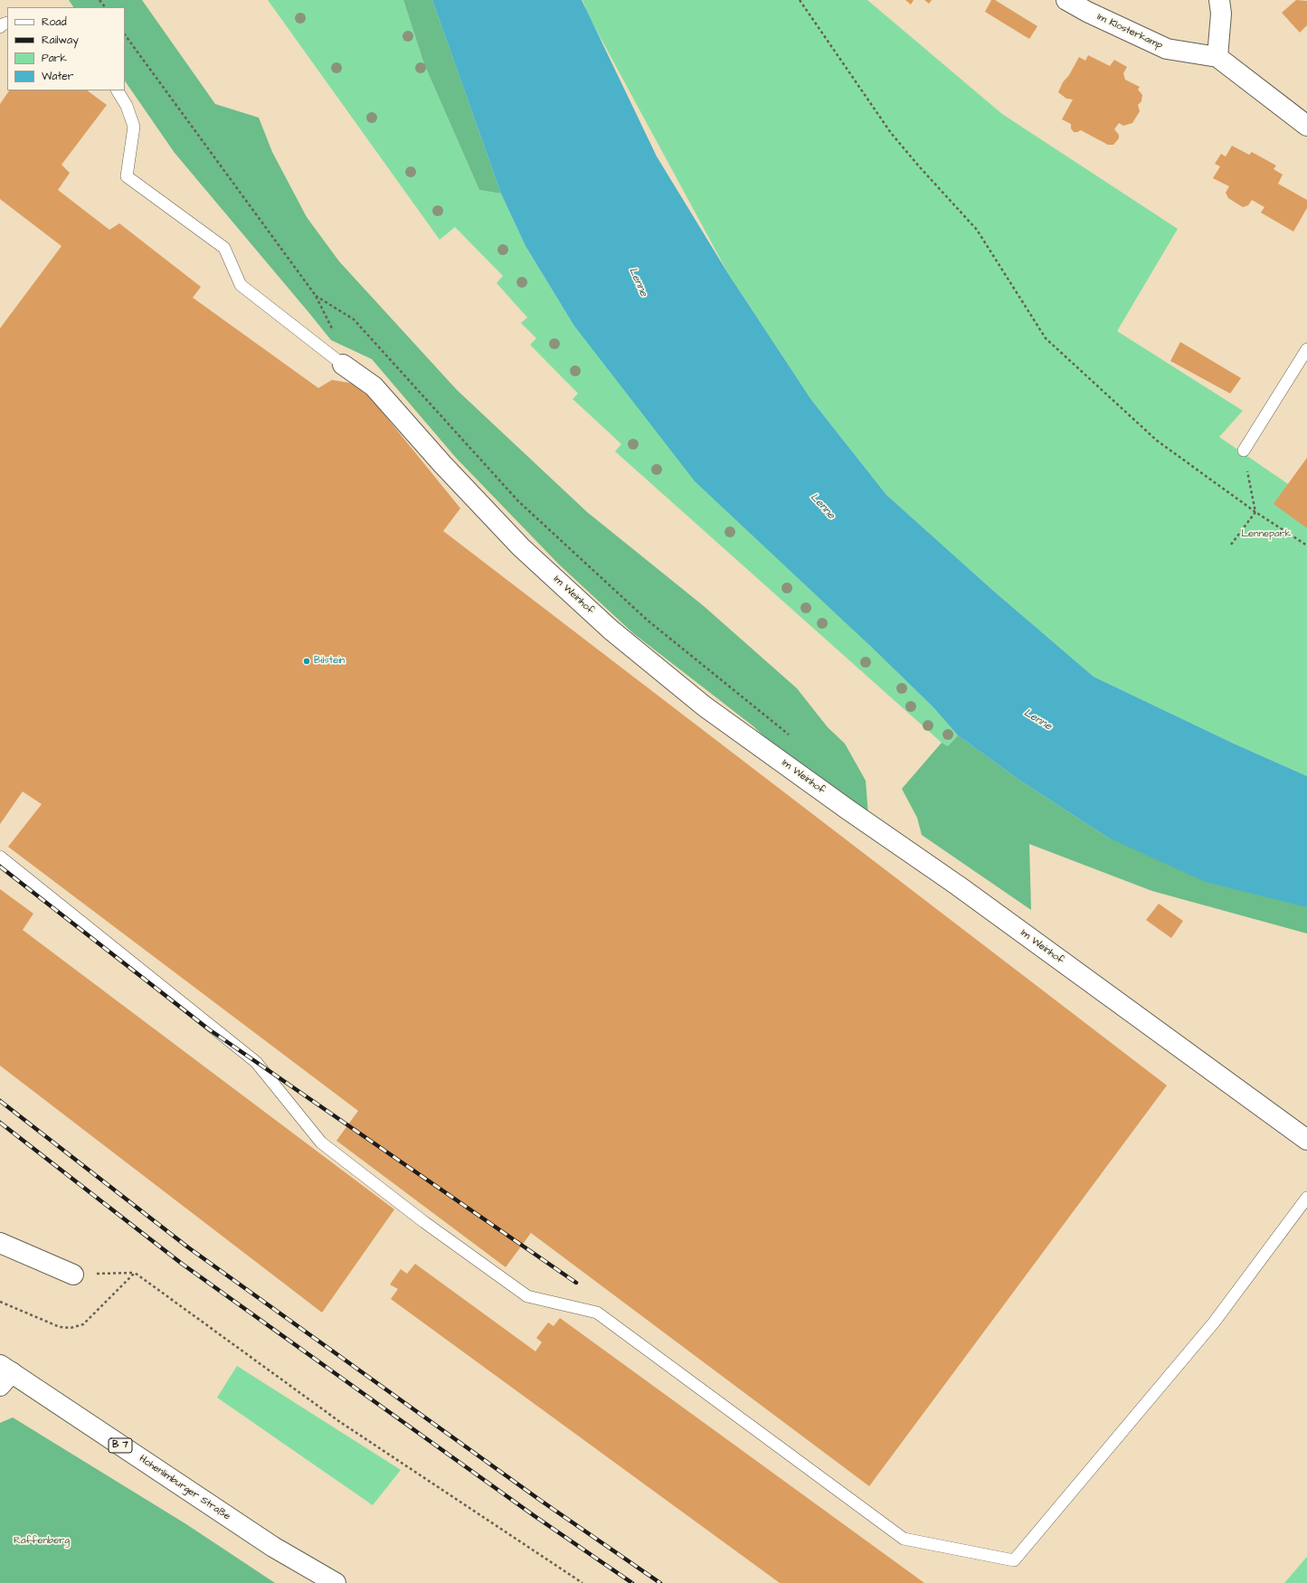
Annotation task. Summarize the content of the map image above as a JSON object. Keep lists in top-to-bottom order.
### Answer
{
  "streets": {
    "street": [
      "Im Klosterkamp",
      "Im Weinhof",
      "B 7",
      "Hohenlimburger Straße"
    ]
  },
  "water": ["Lenne"],
  "parks": ["Lennepark", "Raffenberg"],
  "places": ["Bilstein"],
  "legend": [
    "Road",
    "Railway",
    "Park",
    "Water"
  ]
}
